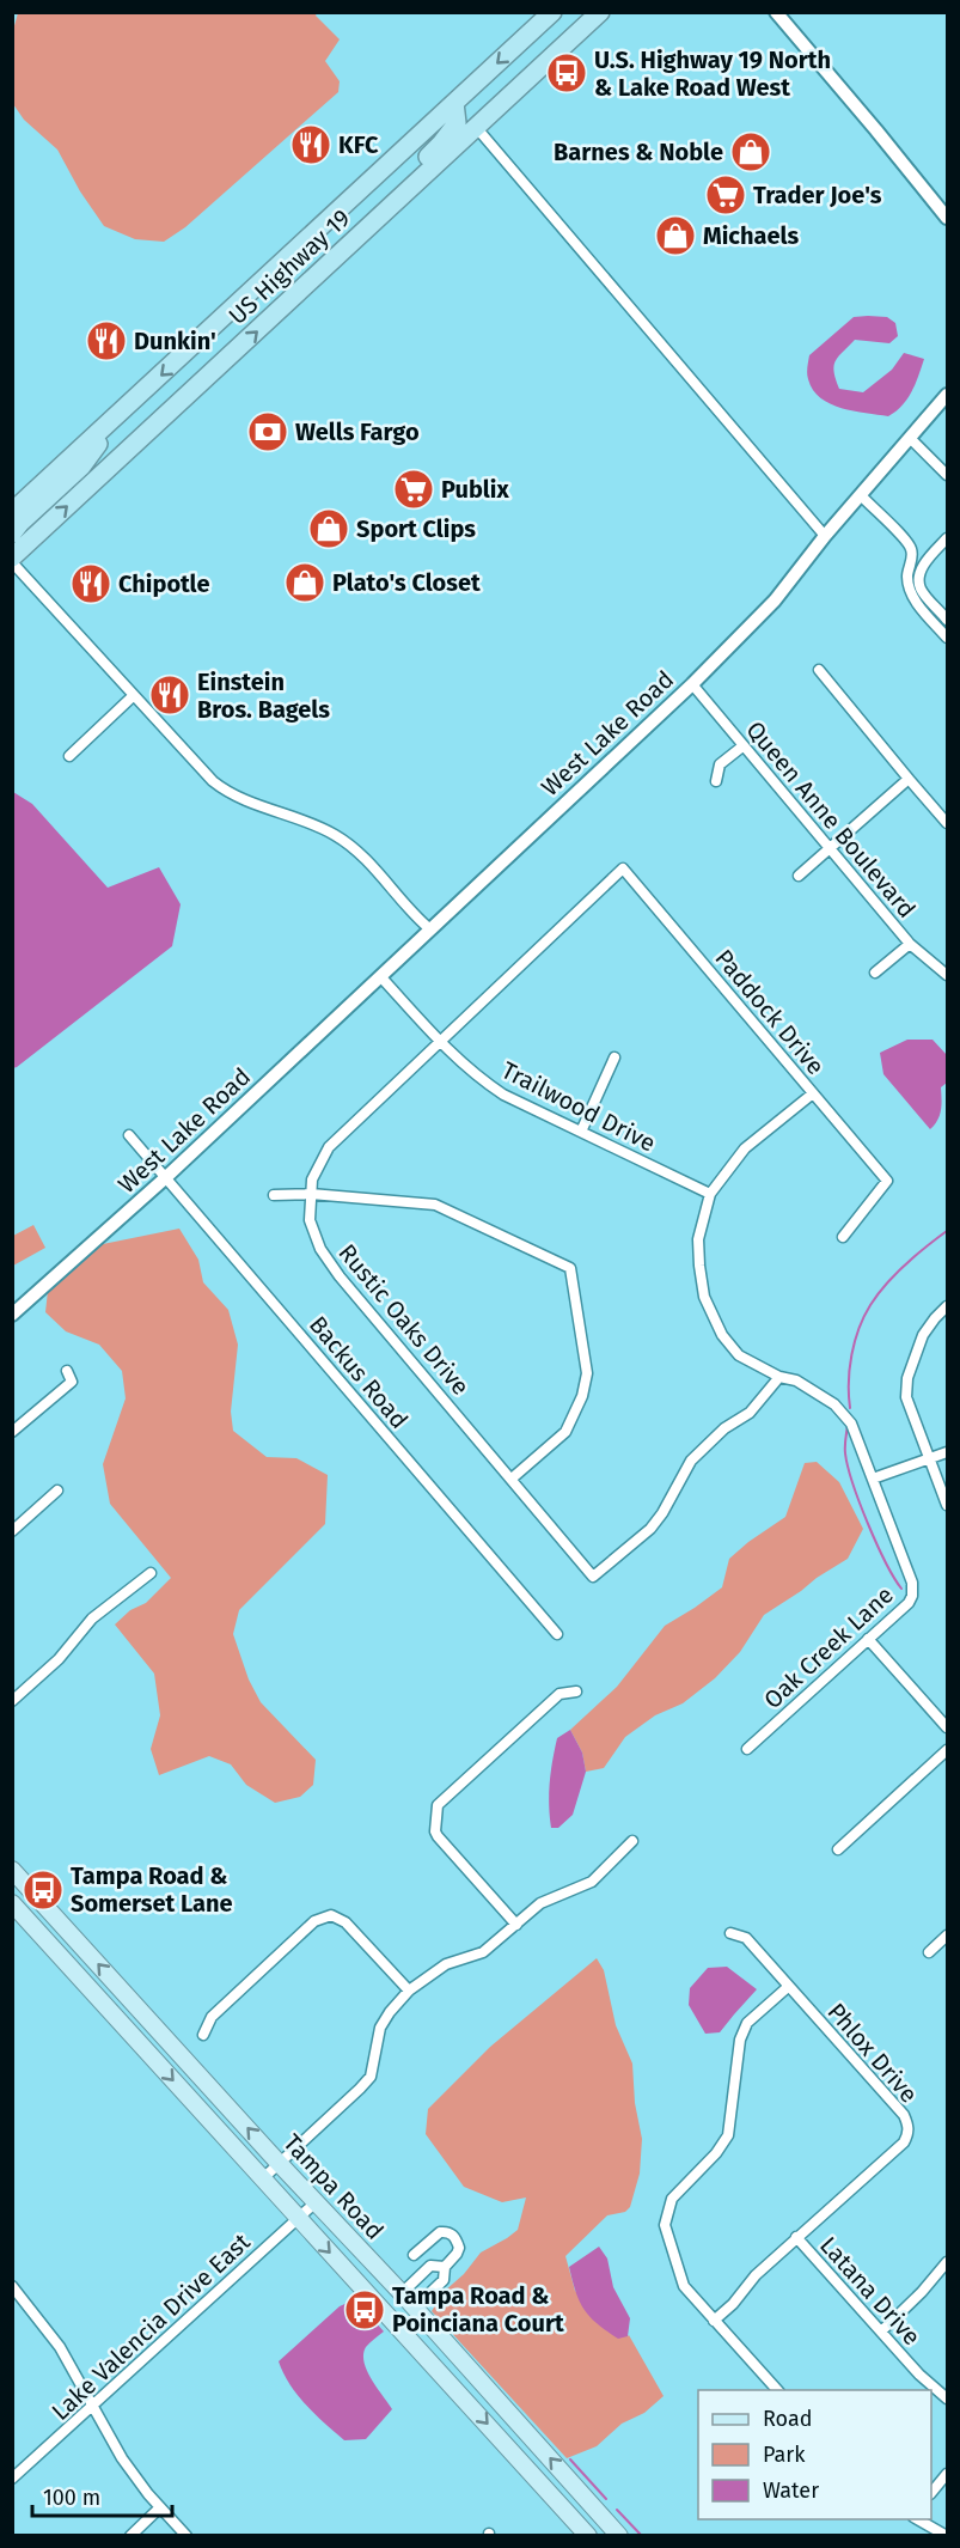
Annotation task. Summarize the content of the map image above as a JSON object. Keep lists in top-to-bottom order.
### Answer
{
  "streets": {
    "highway": ["US Highway 19"],
    "main road": ["Tampa Road"],
    "street": [
      "West Lake Road",
      "Queen Anne Boulevard",
      "Paddock Drive",
      "Trailwood Drive",
      "Rustic Oaks Drive",
      "Backus Road",
      "Oak Creek Lane",
      "Phlox Drive",
      "Latana Drive",
      "Lake Valencia Drive East"
    ]
  },
  "crossings": [
    ["West Lake Road", "Queen Anne Boulevard"],
    ["West Lake Road", "Trailwood Drive"],
    ["West Lake Road", "Backus Road"],
    ["Paddock Drive", "Rustic Oaks Drive"],
    ["Paddock Drive", "Oak Creek Lane"],
    ["Trailwood Drive", "Rustic Oaks Drive"],
    ["Trailwood Drive", "Oak Creek Lane"],
    ["Rustic Oaks Drive", "Oak Creek Lane"],
    ["Phlox Drive", "Latana Drive"],
    ["Tampa Road", "Lake Valencia Drive East"]
  ],
  "places": {
    "bus stop": ["U.S. Highway 19 North & Lake Road West", "Tampa Road & Somerset Lane", "Tampa Road & Poinciana Court"],
    "restaurant": [
      "KFC",
      "Dunkin'",
      "Chipotle",
      "Einstein Bros. Bagels"
    ],
    "shop": [
      "Barnes & Noble",
      "Michaels",
      "Sport Clips",
      "Plato's Closet"
    ],
    "supermarket": ["Trader Joe's", "Publix"],
    "bank": ["Wells Fargo"]
  },
  "legend": ["Road", "Park", "Water"],
  "scale_bar": "100 m"
}
